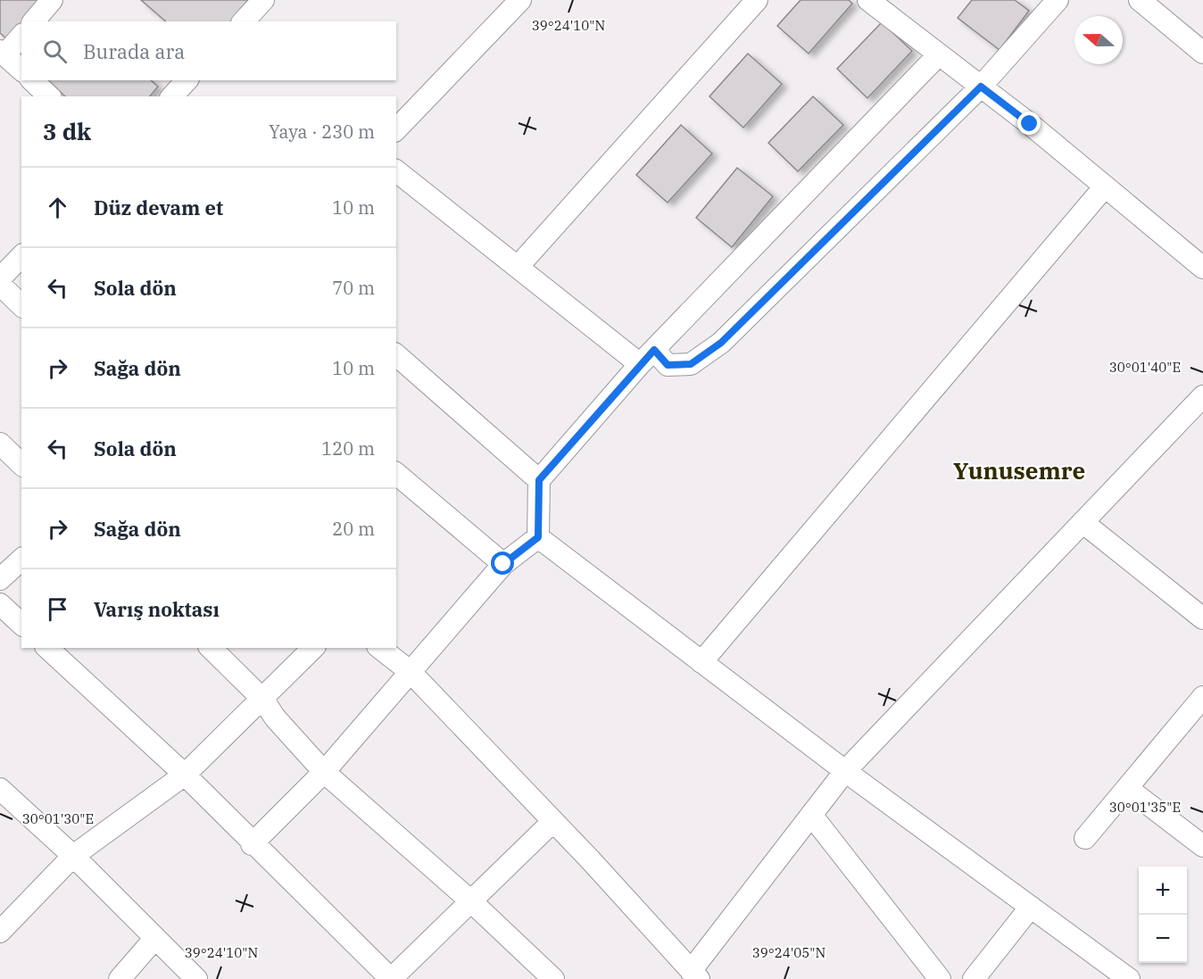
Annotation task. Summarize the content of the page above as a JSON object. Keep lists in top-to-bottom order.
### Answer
{
  "districts": ["Yunusemre"],
  "north": "left",
  "page": {
    "search": "Burada ara",
    "heading": ["3 dk", "Yaya · 230 m"],
    "list": [
      ["Düz devam et", "10 m"],
      ["Sola dön", "70 m"],
      ["Sağa dön", "10 m"],
      ["Sola dön", "120 m"],
      ["Sağa dön", "20 m"],
      "Varış noktası"
    ],
    "map_buttons": ["+", "−"]
  },
  "coordinates": [
    "39°24'10\"N",
    "30°01'40\"E",
    "30°01'35\"E",
    "30°01'30\"E",
    "39°24'05\"N"
  ]
}
